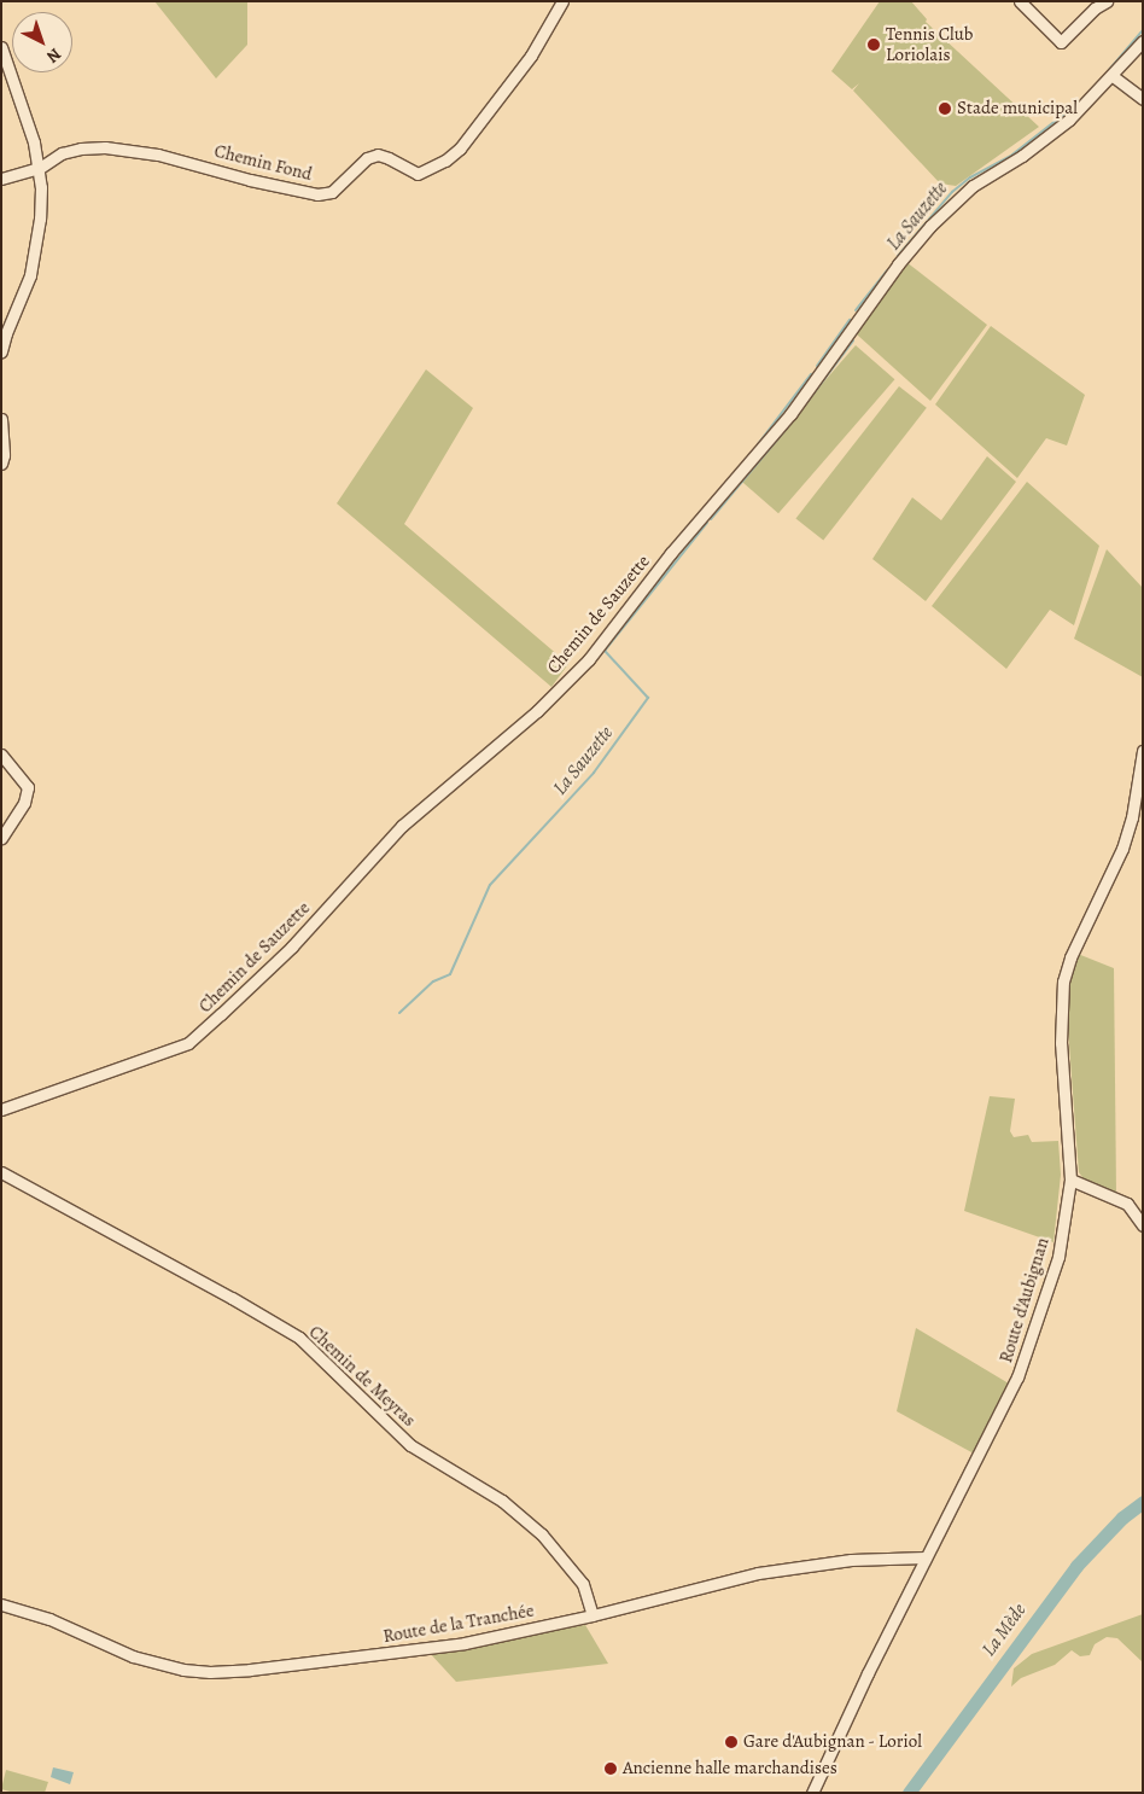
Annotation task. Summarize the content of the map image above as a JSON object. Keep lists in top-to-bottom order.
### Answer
{
  "streets": {
    "street": [
      "Chemin Fond",
      "Chemin de Sauzette",
      "Route d'Aubignan",
      "Chemin de Meyras",
      "Route de la Tranchée"
    ]
  },
  "crossings": [
    ["Route d'Aubignan", "Route de la Tranchée"],
    ["Chemin de Meyras", "Route de la Tranchée"]
  ],
  "water": ["La Sauzette", "La Mède"],
  "places": [
    "Tennis Club Loriolais",
    "Stade municipal",
    "Gare d'Aubignan - Loriol",
    "Ancienne halle marchandises"
  ],
  "north": "bottom right"
}
